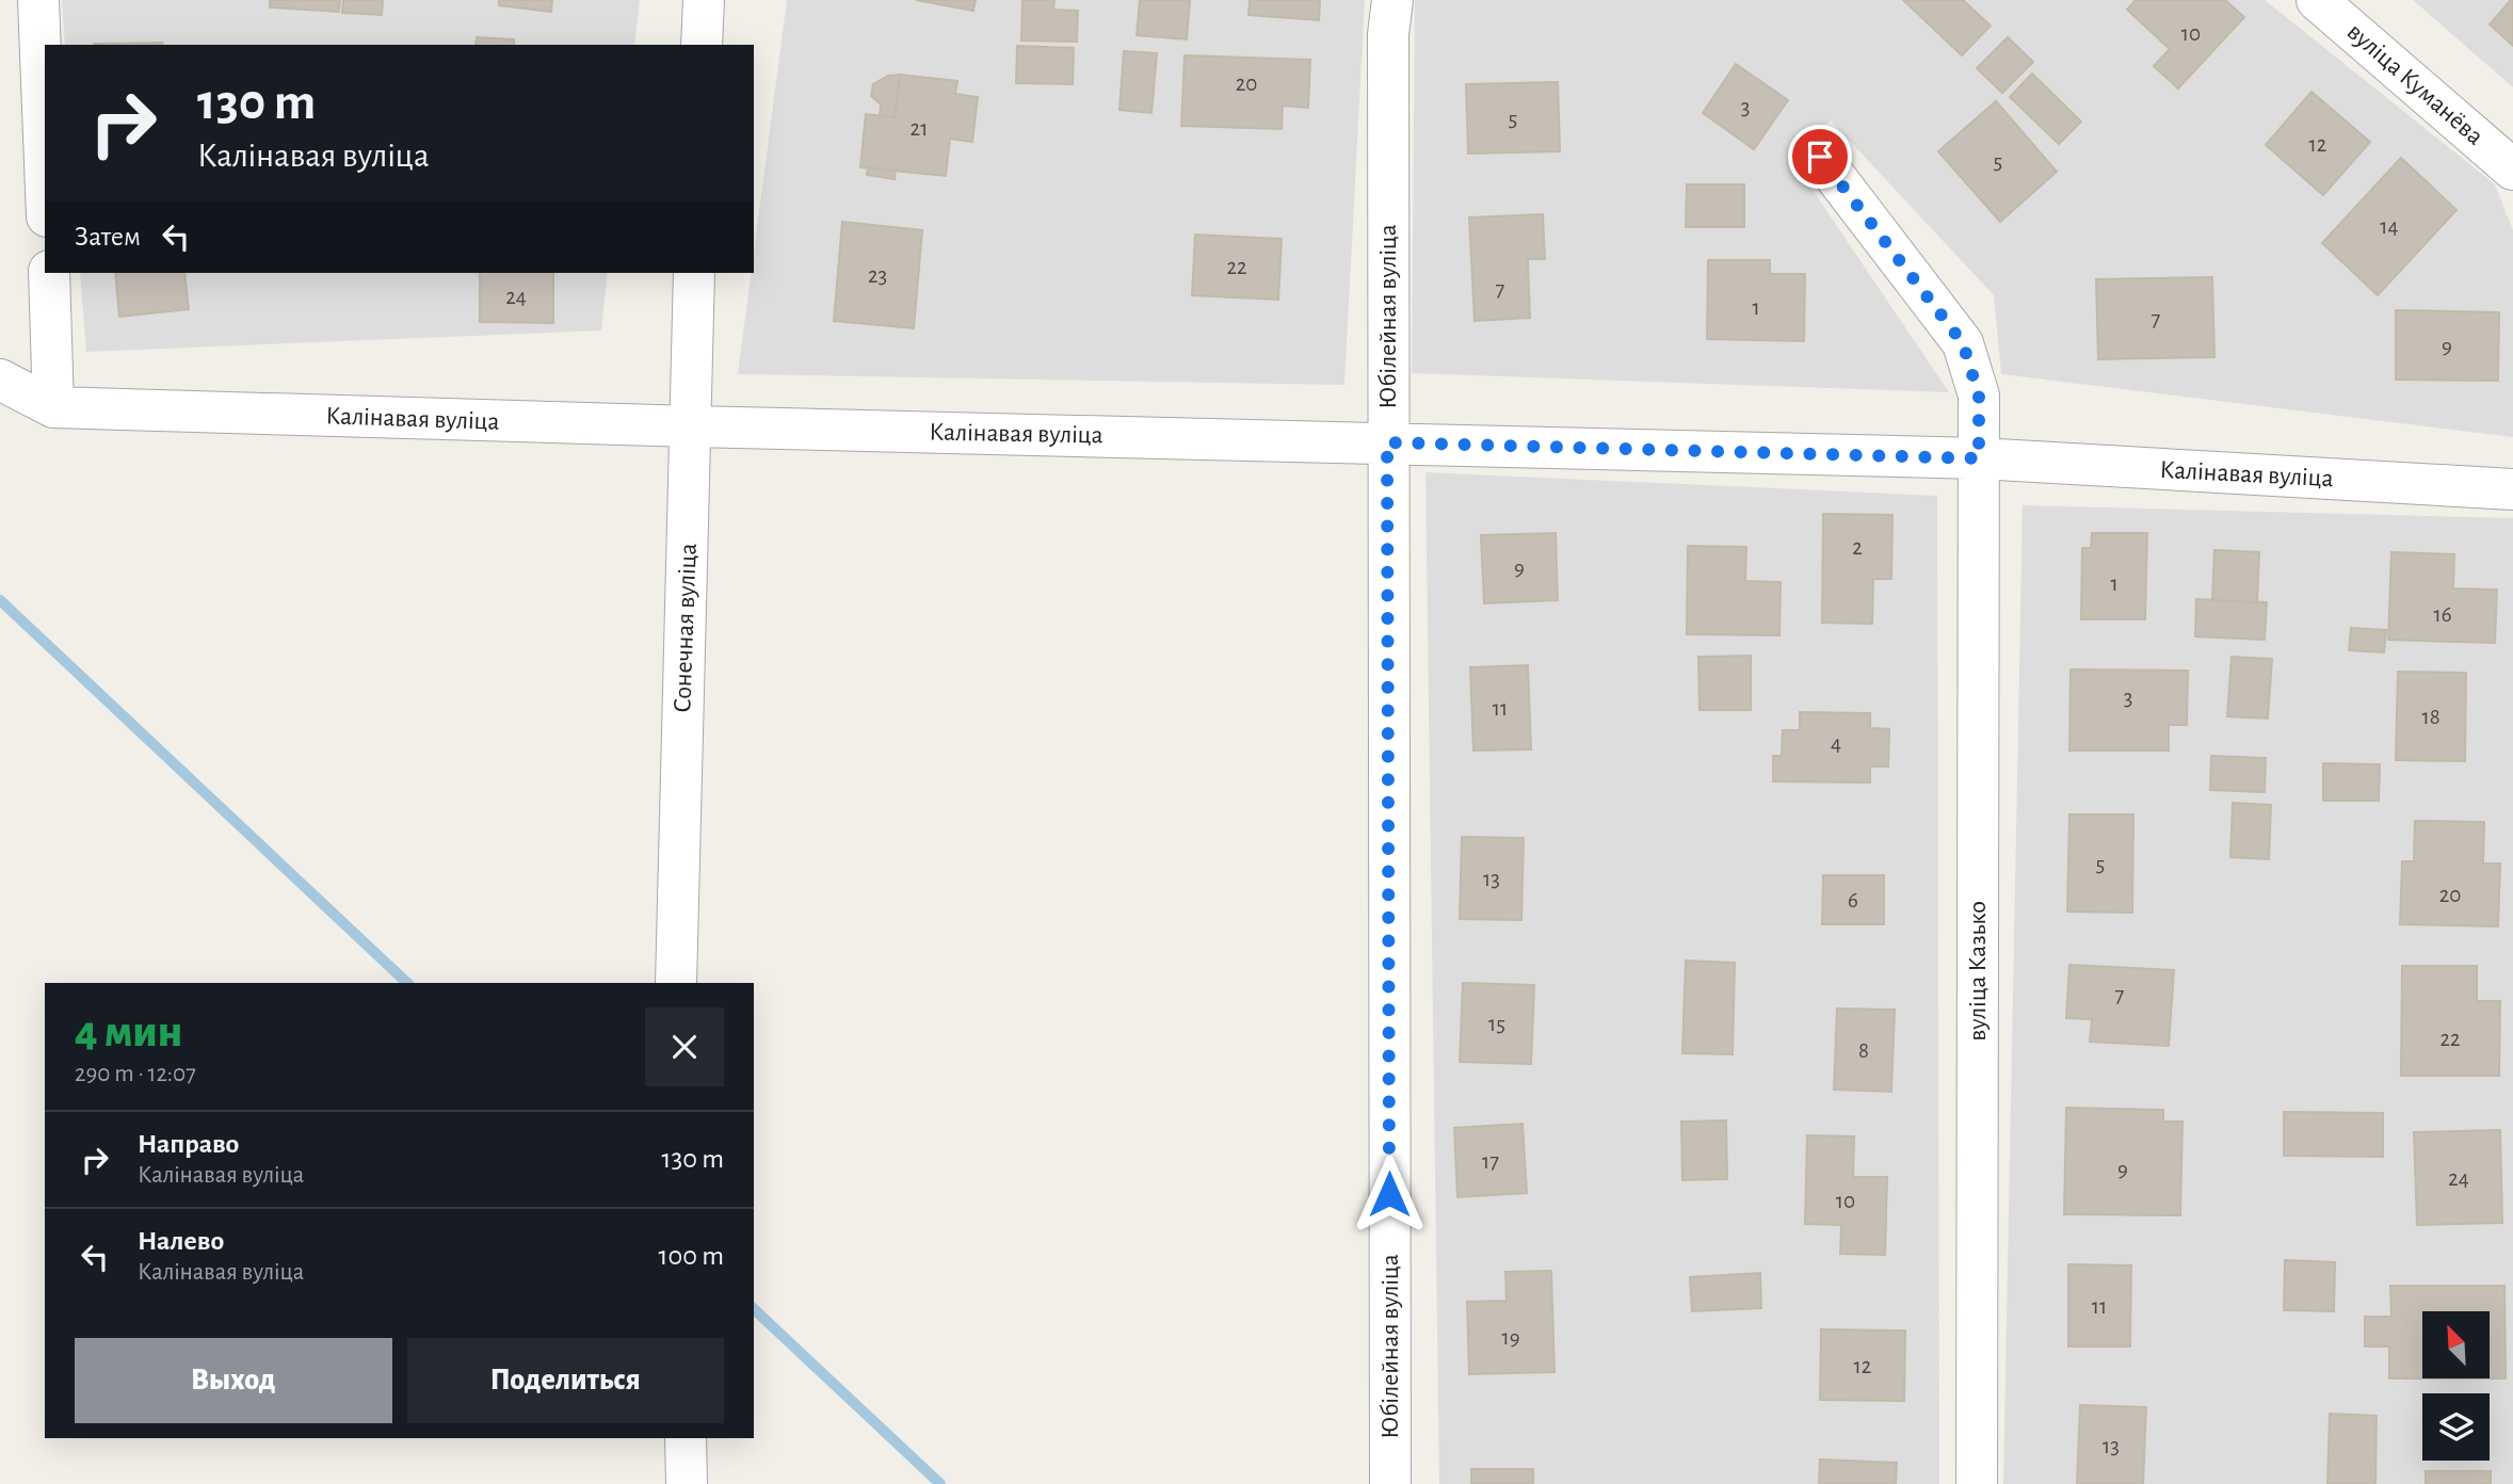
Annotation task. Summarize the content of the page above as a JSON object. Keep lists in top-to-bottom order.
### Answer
{
  "streets": {
    "street": [
      "вуліца Куманёва",
      "Юбілейная вуліца",
      "Калінавая вуліца",
      "Сонечная вуліца",
      "вуліца Казько"
    ]
  },
  "crossings": [
    ["Юбілейная вуліца", "Калінавая вуліца"],
    ["Калінавая вуліца", "Сонечная вуліца"],
    ["Калінавая вуліца", "вуліца Казько"]
  ],
  "house_numbers": [
    "10",
    "20",
    "3",
    "5",
    "21",
    "12",
    "5",
    "14",
    "22",
    "23",
    "7",
    "24",
    "1",
    "7",
    "9",
    "2",
    "9",
    "1",
    "16",
    "3",
    "11",
    "18",
    "4",
    "5",
    "13",
    "20",
    "6",
    "7",
    "15",
    "22",
    "8",
    "17",
    "9",
    "24",
    "10",
    "11",
    "19",
    "12",
    "13"
  ],
  "north": "top left",
  "page": {
    "turn": ["130 m", "Калінавая вуліца"],
    "then": "Затем",
    "heading": ["4 мин", "290 m · 12:07"],
    "list": [
      {
        "name": "Направо",
        "note": "Калінавая вуліца",
        "value": "130 m"
      },
      {
        "name": "Налево",
        "note": "Калінавая вуліца",
        "value": "100 m"
      }
    ],
    "buttons": ["Выход", "Поделиться"]
  }
}
